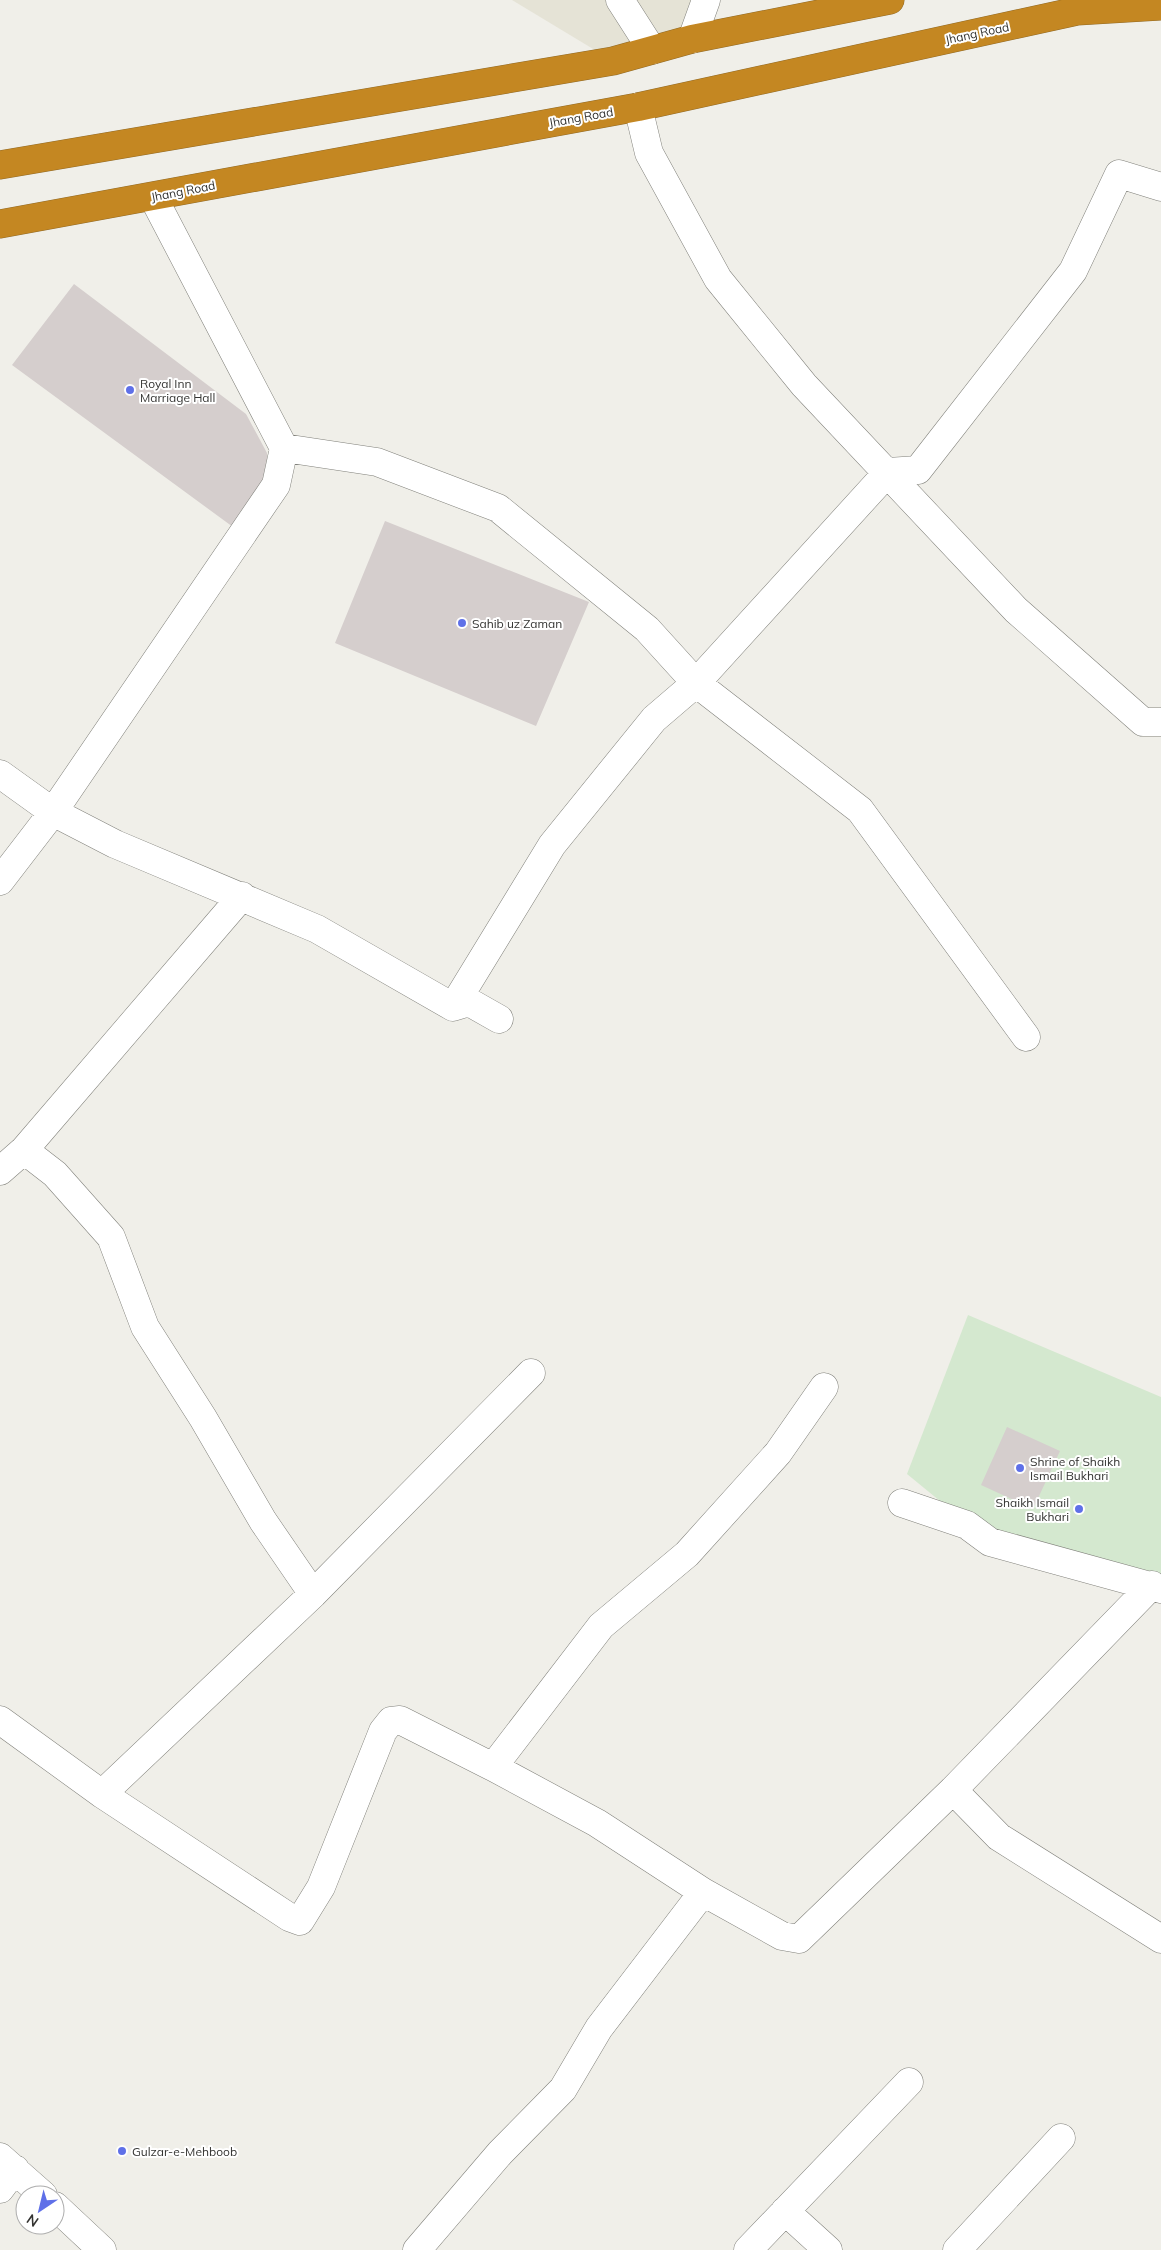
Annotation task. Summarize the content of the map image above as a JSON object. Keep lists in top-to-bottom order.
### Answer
{
  "streets": {
    "highway": ["Jhang Road"]
  },
  "places": [
    "Royal Inn Marriage Hall",
    "Sahib uz Zaman",
    "Shrine of Shaikh Ismail Bukhari",
    "Shaikh Ismail Bukhari",
    "Gulzar-e-Mehboob"
  ],
  "north": "bottom left"
}
